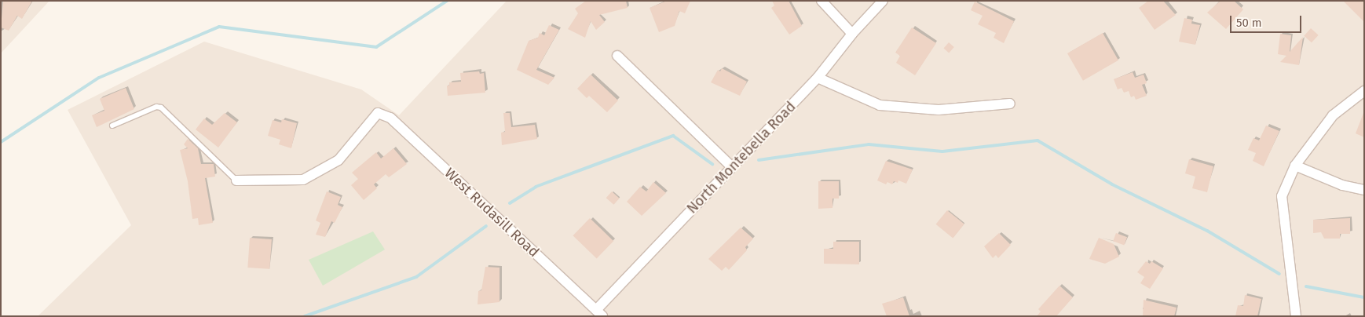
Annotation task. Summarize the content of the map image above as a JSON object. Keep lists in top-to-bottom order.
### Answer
{
  "streets": {
    "street": ["North Montebella Road", "West Rudasill Road"]
  },
  "crossings": [
    ["North Montebella Road", "West Rudasill Road"]
  ],
  "scale_bar": "50 m"
}
